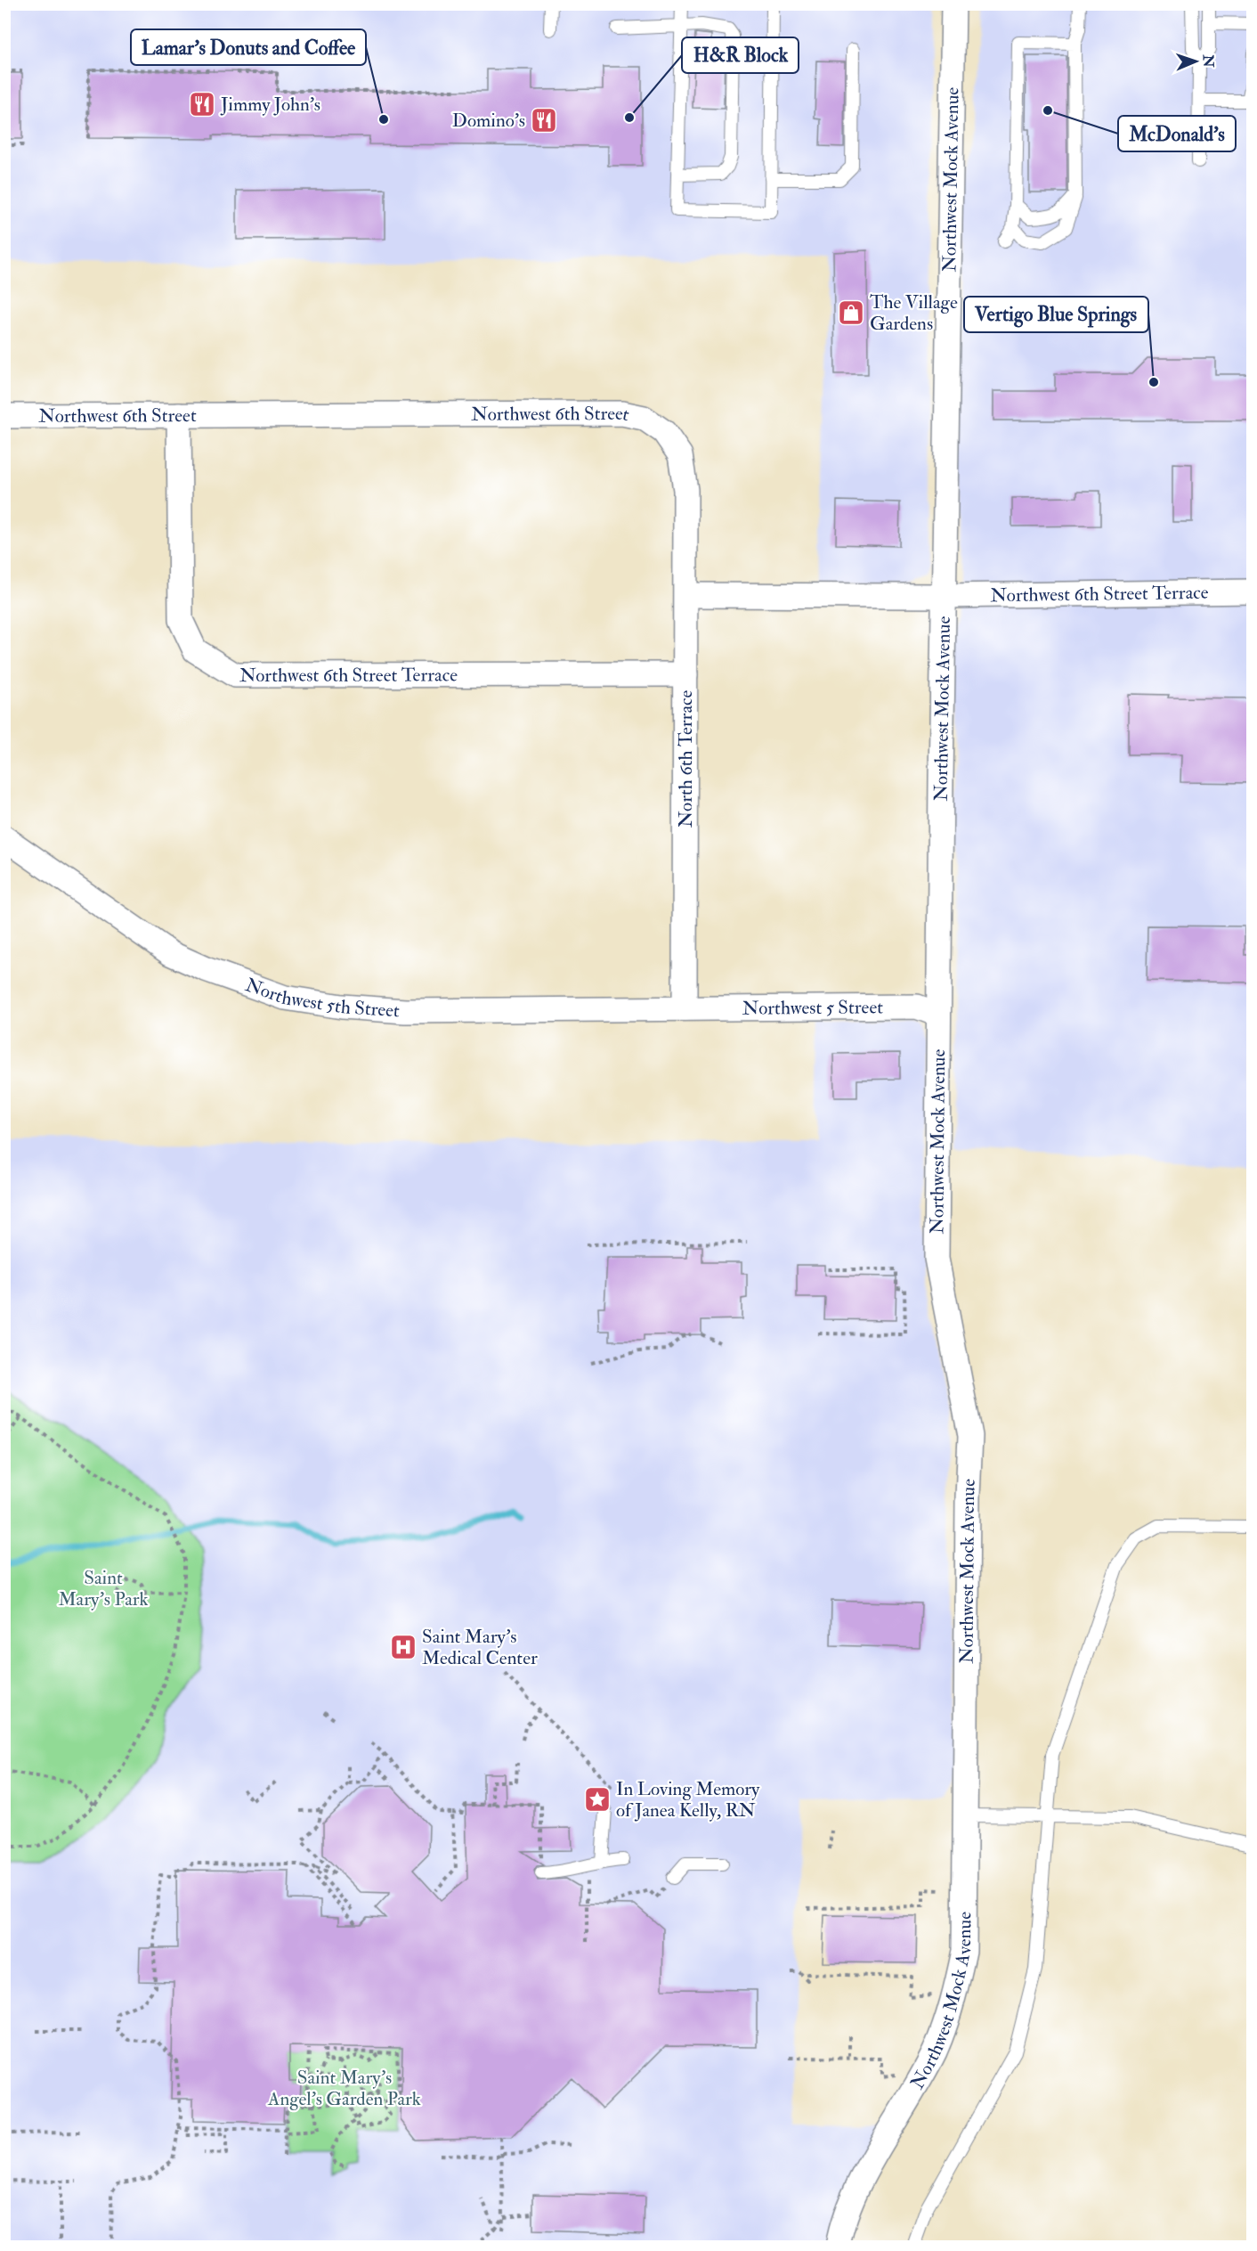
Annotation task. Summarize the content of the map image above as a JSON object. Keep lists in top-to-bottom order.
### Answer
{
  "streets": {
    "street": [
      "Northwest Mock Avenue",
      "Northwest 6th Street",
      "Northwest 6th Street Terrace",
      "North 6th Terrace",
      "Northwest 5th Street",
      "Northwest 5 Street"
    ]
  },
  "crossings": [
    ["Northwest Mock Avenue", "Northwest 6th Street Terrace"],
    ["Northwest Mock Avenue", "Northwest 5 Street"],
    ["Northwest 6th Street", "Northwest 6th Street Terrace"],
    ["Northwest 6th Street", "North 6th Terrace"],
    ["Northwest 6th Street Terrace", "North 6th Terrace"],
    ["North 6th Terrace", "Northwest 5th Street"],
    ["North 6th Terrace", "Northwest 5 Street"],
    ["Northwest 5th Street", "Northwest 5 Street"]
  ],
  "parks": ["Saint Mary's Park", "Saint Mary's Angel's Garden Park"],
  "places": {
    "restaurant": ["Jimmy John's", "Domino's"],
    "other": [
      "McDonald's",
      "H&R Block",
      "Lamar's Donuts and Coffee",
      "Vertigo Blue Springs"
    ],
    "shop": ["The Village Gardens"],
    "hospital": ["Saint Mary's Medical Center"],
    "place": ["In Loving Memory of Janea Kelly, RN"]
  },
  "north": "right"
}
